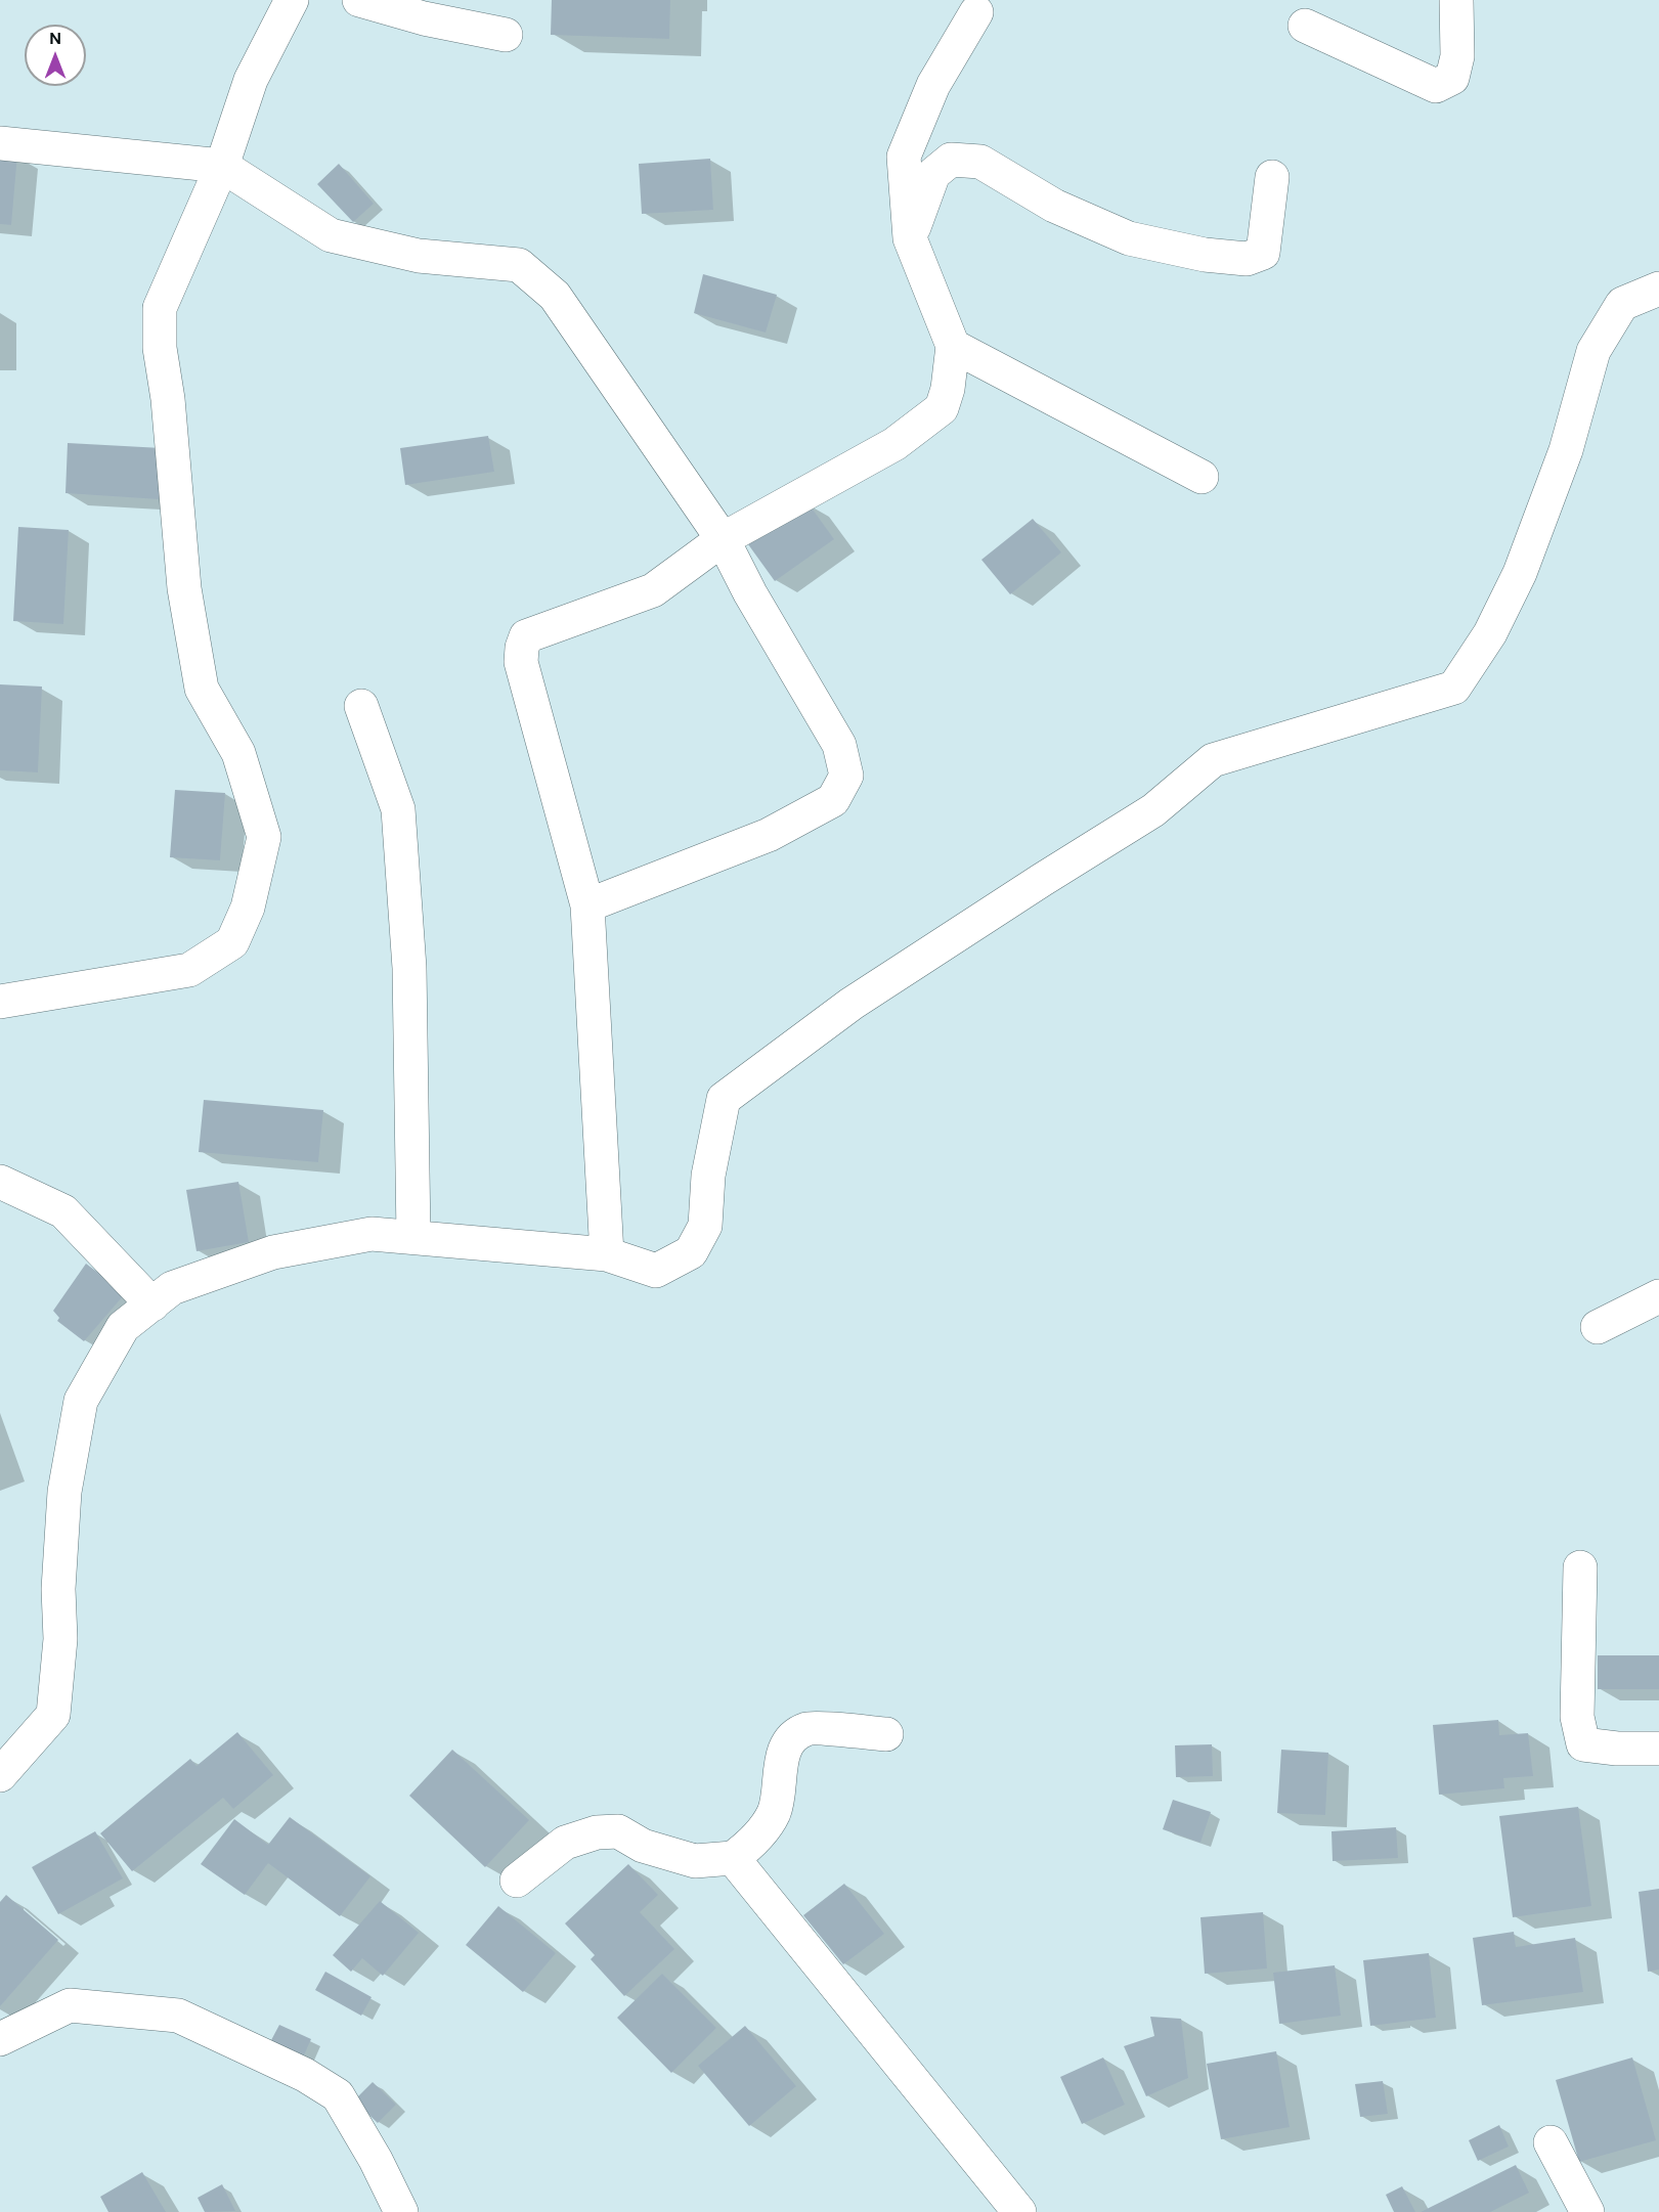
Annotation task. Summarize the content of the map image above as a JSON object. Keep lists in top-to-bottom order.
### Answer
{
  "north": "top"
}
